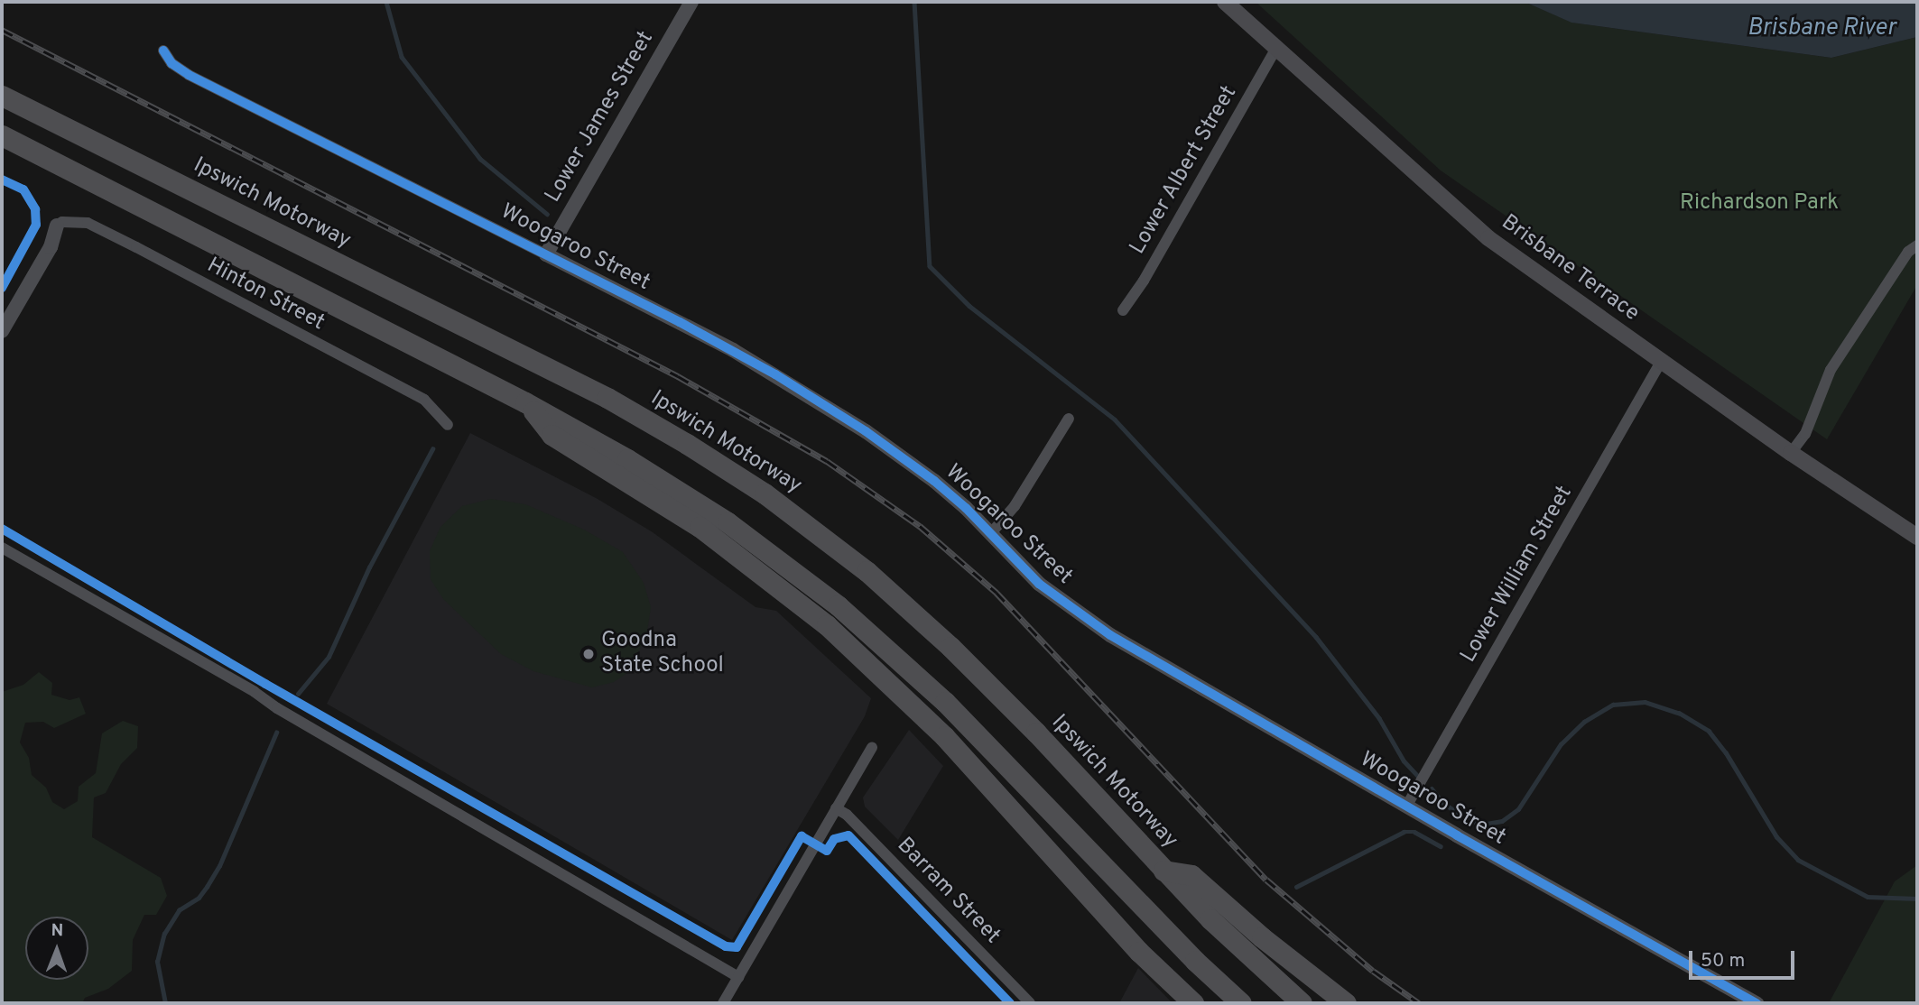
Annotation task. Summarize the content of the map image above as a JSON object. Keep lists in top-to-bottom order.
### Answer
{
  "streets": {
    "highway": ["Ipswich Motorway"],
    "main road": ["Brisbane Terrace"],
    "street": [
      "Lower James Street",
      "Lower Albert Street",
      "Woogaroo Street",
      "Hinton Street",
      "Lower William Street",
      "Barram Street"
    ]
  },
  "crossings": [
    ["Lower James Street", "Woogaroo Street"],
    ["Lower Albert Street", "Brisbane Terrace"],
    ["Woogaroo Street", "Lower William Street"],
    ["Brisbane Terrace", "Lower William Street"]
  ],
  "water": ["Brisbane River"],
  "parks": ["Richardson Park"],
  "places": ["Goodna State School"],
  "scale_bar": "50 m",
  "north": "top"
}
